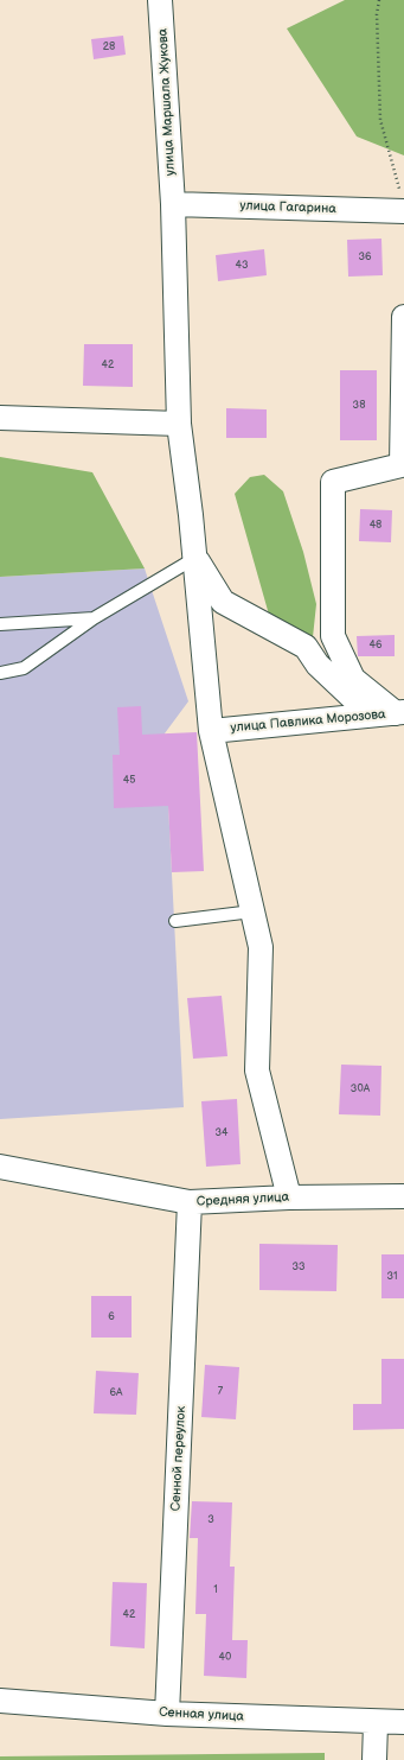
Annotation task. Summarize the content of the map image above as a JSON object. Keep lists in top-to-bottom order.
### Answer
{
  "streets": {
    "street": [
      "улица Маршала Жукова",
      "улица Гагарина",
      "улица Павлика Морозова",
      "Средняя улица",
      "Сенной переулок",
      "Сенная улица"
    ]
  },
  "crossings": [
    ["улица Маршала Жукова", "улица Гагарина"],
    ["улица Маршала Жукова", "улица Павлика Морозова"],
    ["улица Маршала Жукова", "Средняя улица"],
    ["Средняя улица", "Сенной переулок"],
    ["Сенной переулок", "Сенная улица"]
  ],
  "house_numbers": [
    "28",
    "36",
    "43",
    "42",
    "38",
    "48",
    "46",
    "45",
    "30А",
    "34",
    "33",
    "31",
    "6",
    "7",
    "6А",
    "3",
    "1",
    "42",
    "40"
  ]
}
